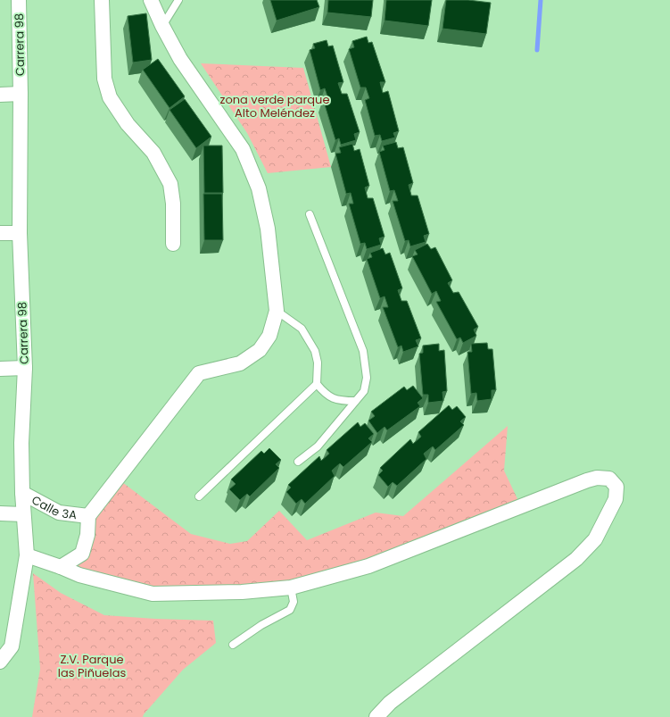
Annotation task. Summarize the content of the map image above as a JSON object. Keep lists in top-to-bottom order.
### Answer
{
  "streets": {
    "street": ["Carrera 98", "Calle 3A"]
  },
  "crossings": [
    ["Carrera 98", "Calle 3A"]
  ],
  "parks": ["zona verde parque Alto Meléndez", "Z.V. Parque las Piñuelas"]
}
